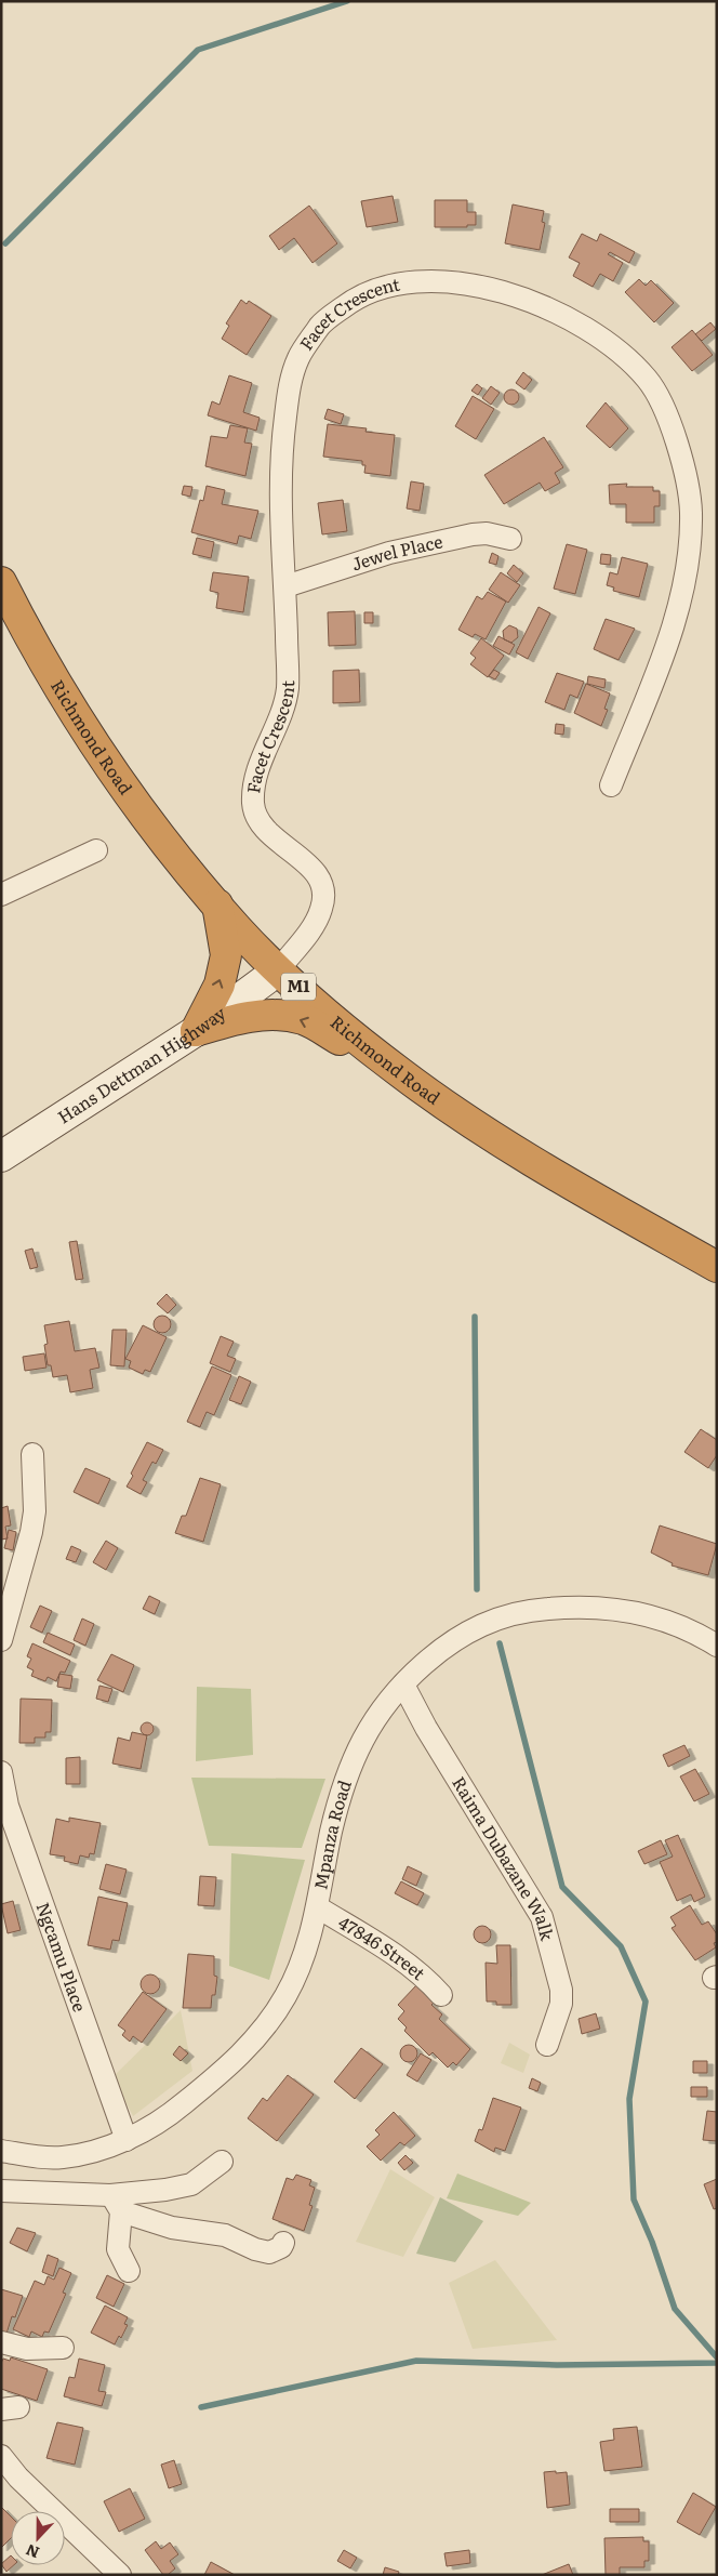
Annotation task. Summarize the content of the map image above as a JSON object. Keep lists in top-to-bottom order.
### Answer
{
  "streets": {
    "highway": ["Richmond Road", "M1"],
    "street": [
      "Facet Crescent",
      "Jewel Place",
      "Hans Dettman Highway",
      "Mpanza Road",
      "Raima Dubazane Walk",
      "47846 Street",
      "Ngcamu Place"
    ]
  },
  "crossings": [
    ["Facet Crescent", "Jewel Place"],
    ["Facet Crescent", "Richmond Road"],
    ["Facet Crescent", "Hans Dettman Highway"],
    ["Richmond Road", "Hans Dettman Highway"],
    ["Mpanza Road", "Raima Dubazane Walk"],
    ["Mpanza Road", "47846 Street"],
    ["Mpanza Road", "Ngcamu Place"]
  ],
  "north": "bottom"
}
